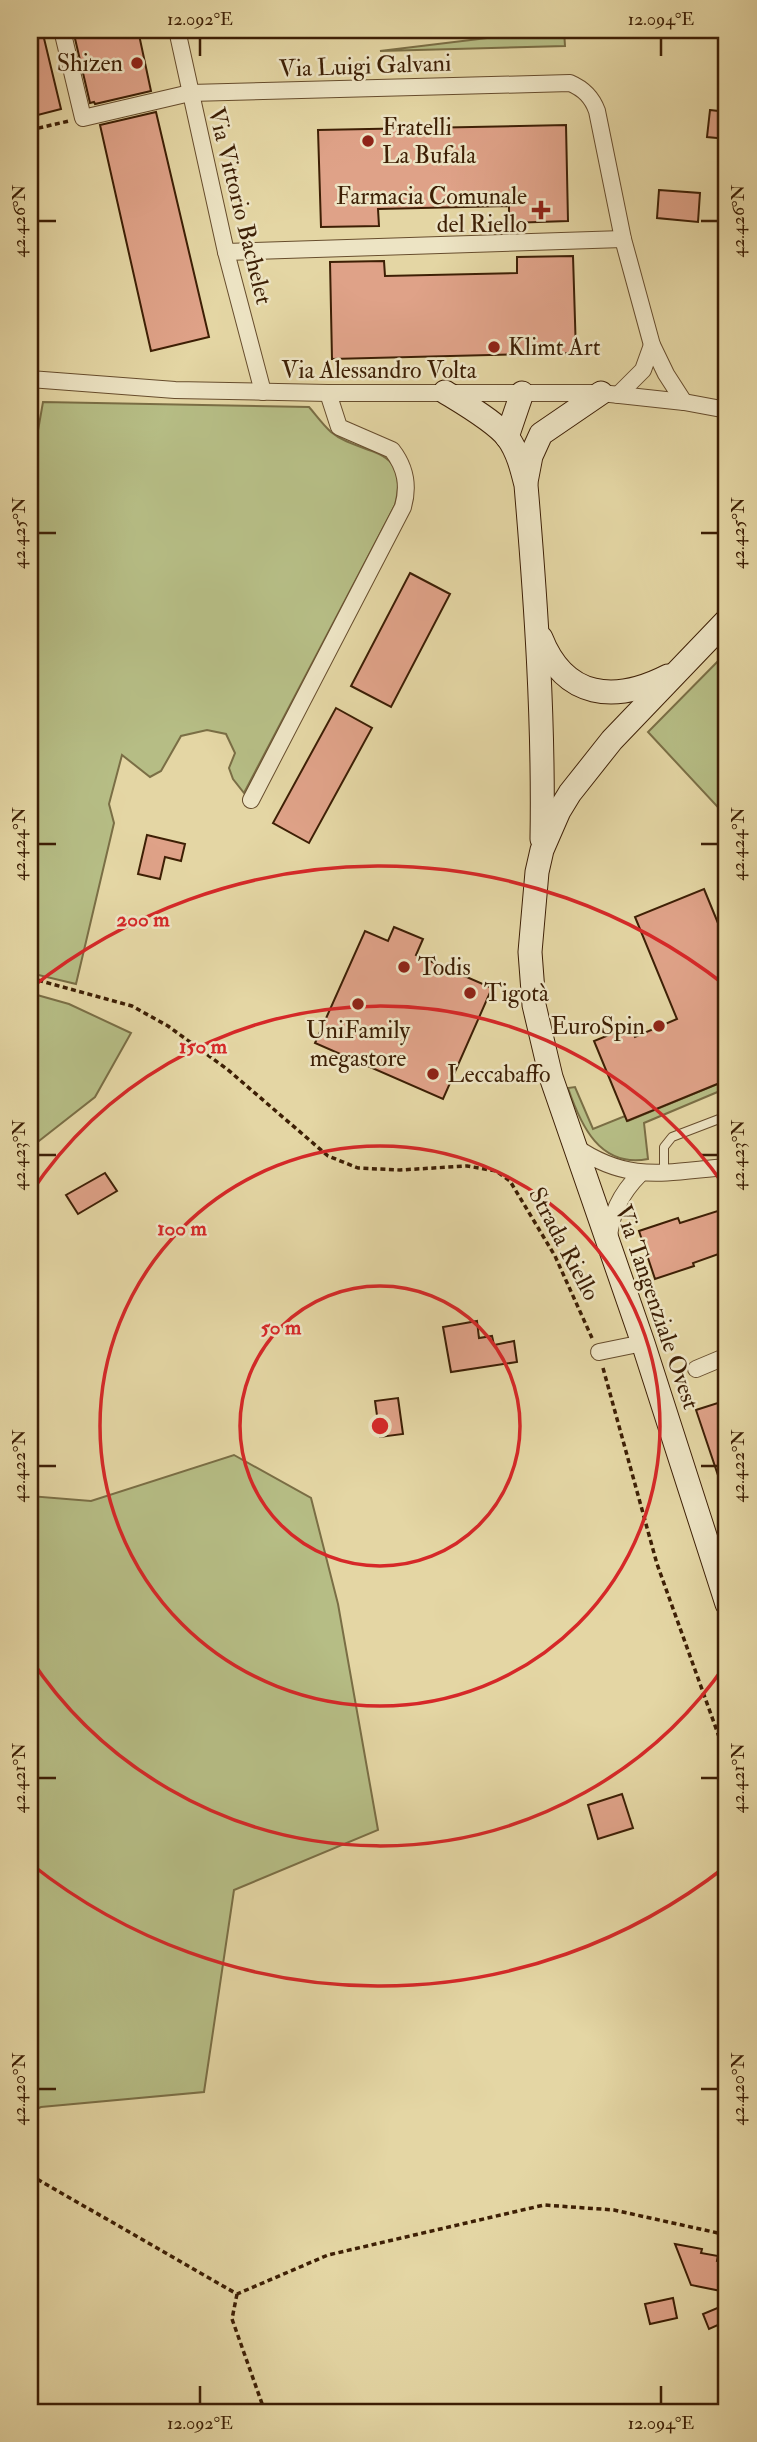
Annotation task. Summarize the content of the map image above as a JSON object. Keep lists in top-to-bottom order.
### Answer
{
  "streets": {
    "main road": ["Via Tangenziale Ovest"],
    "street": ["Via Luigi Galvani", "Via Vittorio Bachelet", "Via Alessandro Volta"],
    "path": ["Strada Riello"]
  },
  "crossings": [
    ["Via Luigi Galvani", "Via Vittorio Bachelet"],
    ["Via Luigi Galvani", "Via Alessandro Volta"],
    ["Via Vittorio Bachelet", "Via Alessandro Volta"]
  ],
  "places": {
    "other": [
      "Shizen",
      "Fratelli La Bufala",
      "Klimt Art",
      "Todis",
      "Tigotà",
      "UniFamily megastore",
      "EuroSpin",
      "Leccabaffo"
    ],
    "health": ["Farmacia Comunale del Riello"]
  },
  "coordinates": [
    "12.092°E",
    "12.094°E",
    "42.426°N",
    "42.425°N",
    "42.424°N",
    "42.423°N",
    "42.422°N",
    "42.421°N",
    "42.420°N"
  ],
  "rings": [
    "200 m",
    "150 m",
    "100 m",
    "50 m"
  ]
}
